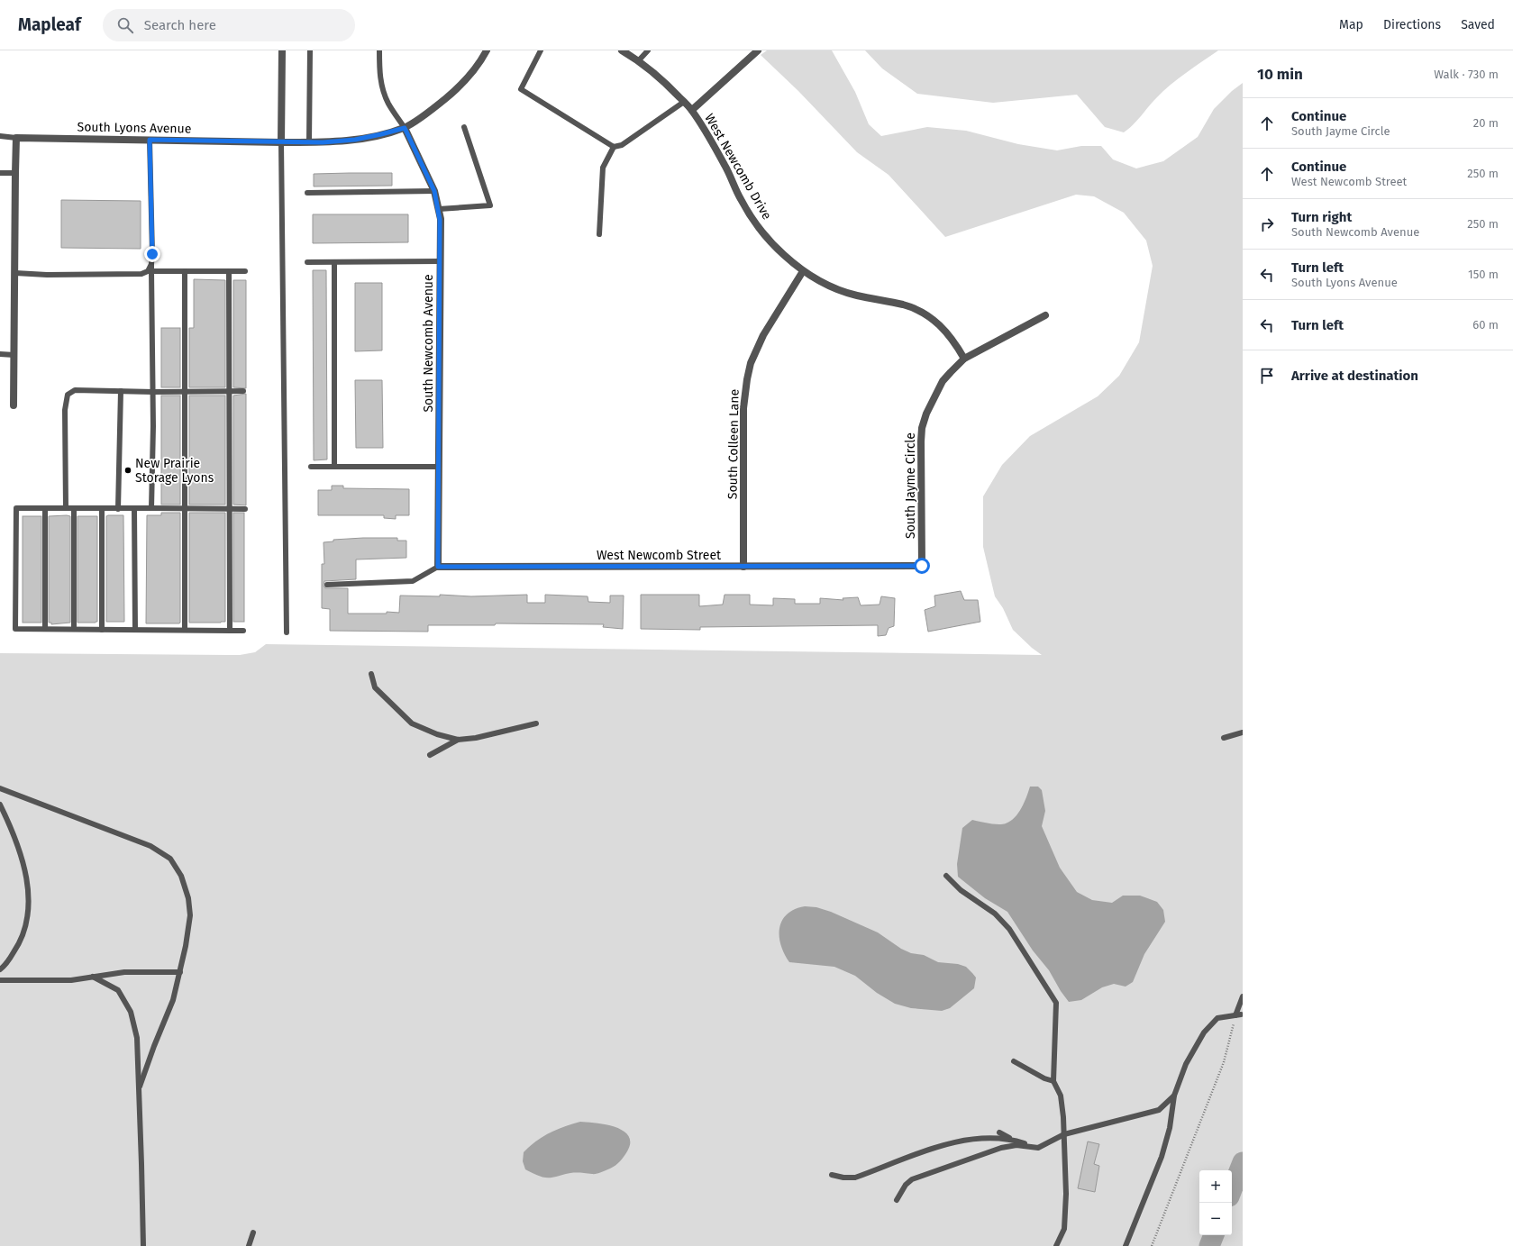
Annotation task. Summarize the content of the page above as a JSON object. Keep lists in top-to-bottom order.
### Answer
{
  "streets": {
    "street": [
      "South Lyons Avenue",
      "West Newcomb Drive",
      "South Newcomb Avenue",
      "South Colleen Lane",
      "South Jayme Circle",
      "West Newcomb Street"
    ]
  },
  "crossings": [
    ["South Lyons Avenue", "South Newcomb Avenue"],
    ["West Newcomb Drive", "South Colleen Lane"],
    ["West Newcomb Drive", "South Jayme Circle"],
    ["South Newcomb Avenue", "West Newcomb Street"],
    ["South Colleen Lane", "West Newcomb Street"],
    ["South Jayme Circle", "West Newcomb Street"]
  ],
  "places": ["New Prairie Storage Lyons"],
  "page": {
    "header": "Mapleaf",
    "search": "Search here",
    "nav": ["Map", "Directions", "Saved"],
    "heading": ["10 min", "Walk · 730 m"],
    "list": [
      ["Continue", "South Jayme Circle", "20 m"],
      ["Continue", "West Newcomb Street", "250 m"],
      ["Turn right", "South Newcomb Avenue", "250 m"],
      ["Turn left", "South Lyons Avenue", "150 m"],
      ["Turn left", "60 m"],
      "Arrive at destination"
    ],
    "map_buttons": ["+", "−"]
  }
}
